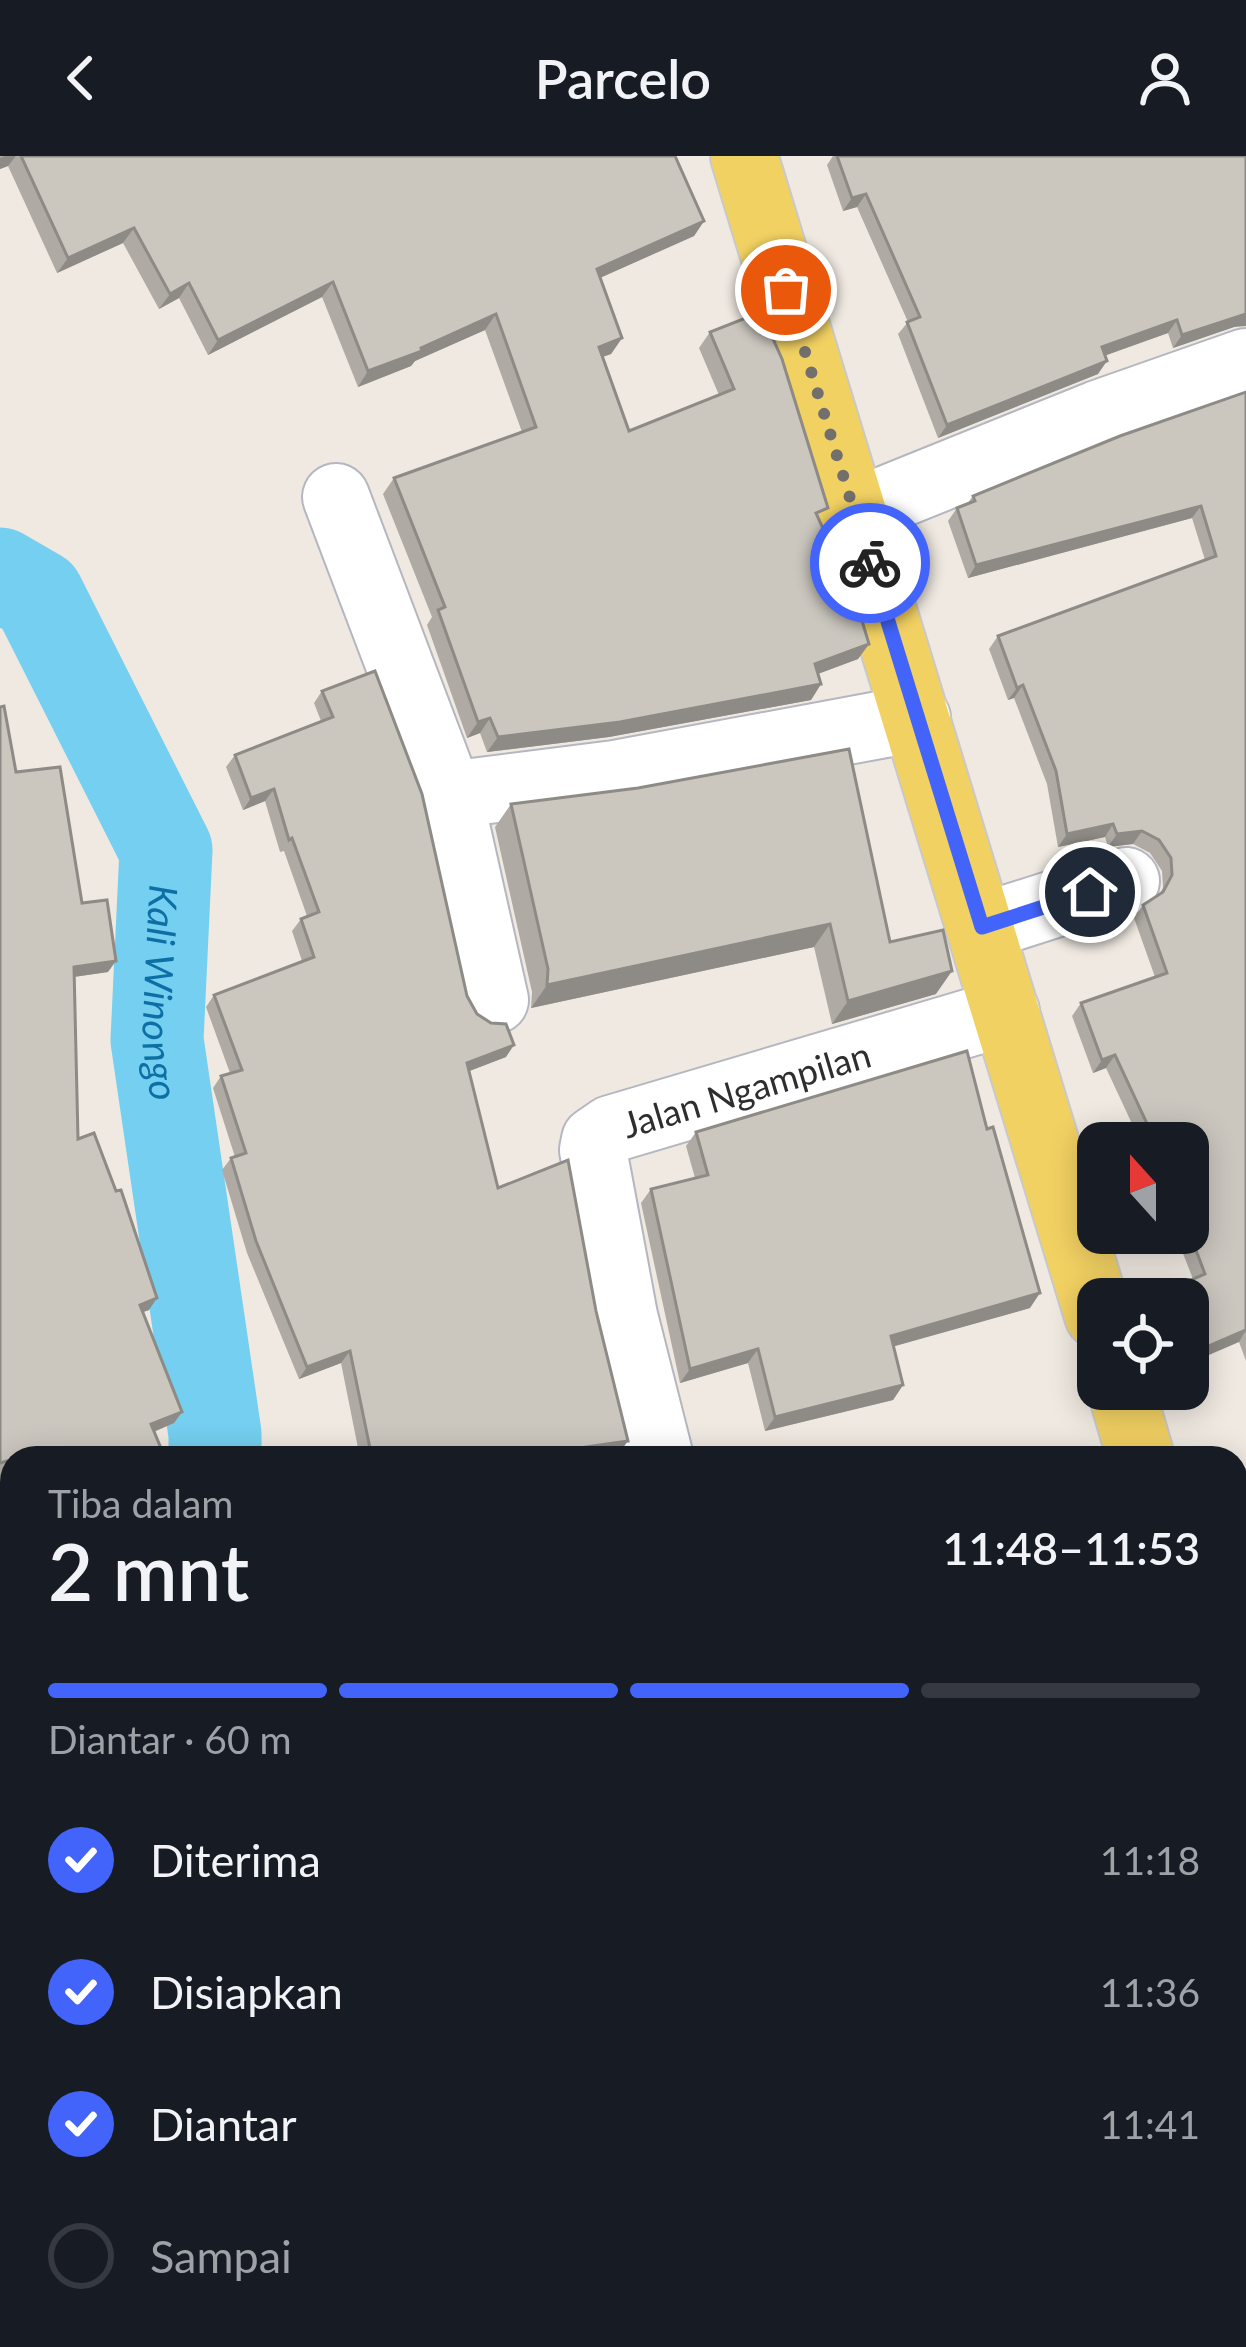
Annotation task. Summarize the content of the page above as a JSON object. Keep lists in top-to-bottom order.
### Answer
{
  "streets": {
    "street": ["Jalan Ngampilan"]
  },
  "water": ["Kali Winongo"],
  "north": "top",
  "page": {
    "header": "Parcelo",
    "heading": ["2 mnt", "Tiba dalam", "11:48–11:53"],
    "bar": "Diantar · 60 m",
    "list": [
      ["Diterima", "11:18"],
      ["Disiapkan", "11:36"],
      ["Diantar", "11:41"],
      "Sampai"
    ]
  }
}
